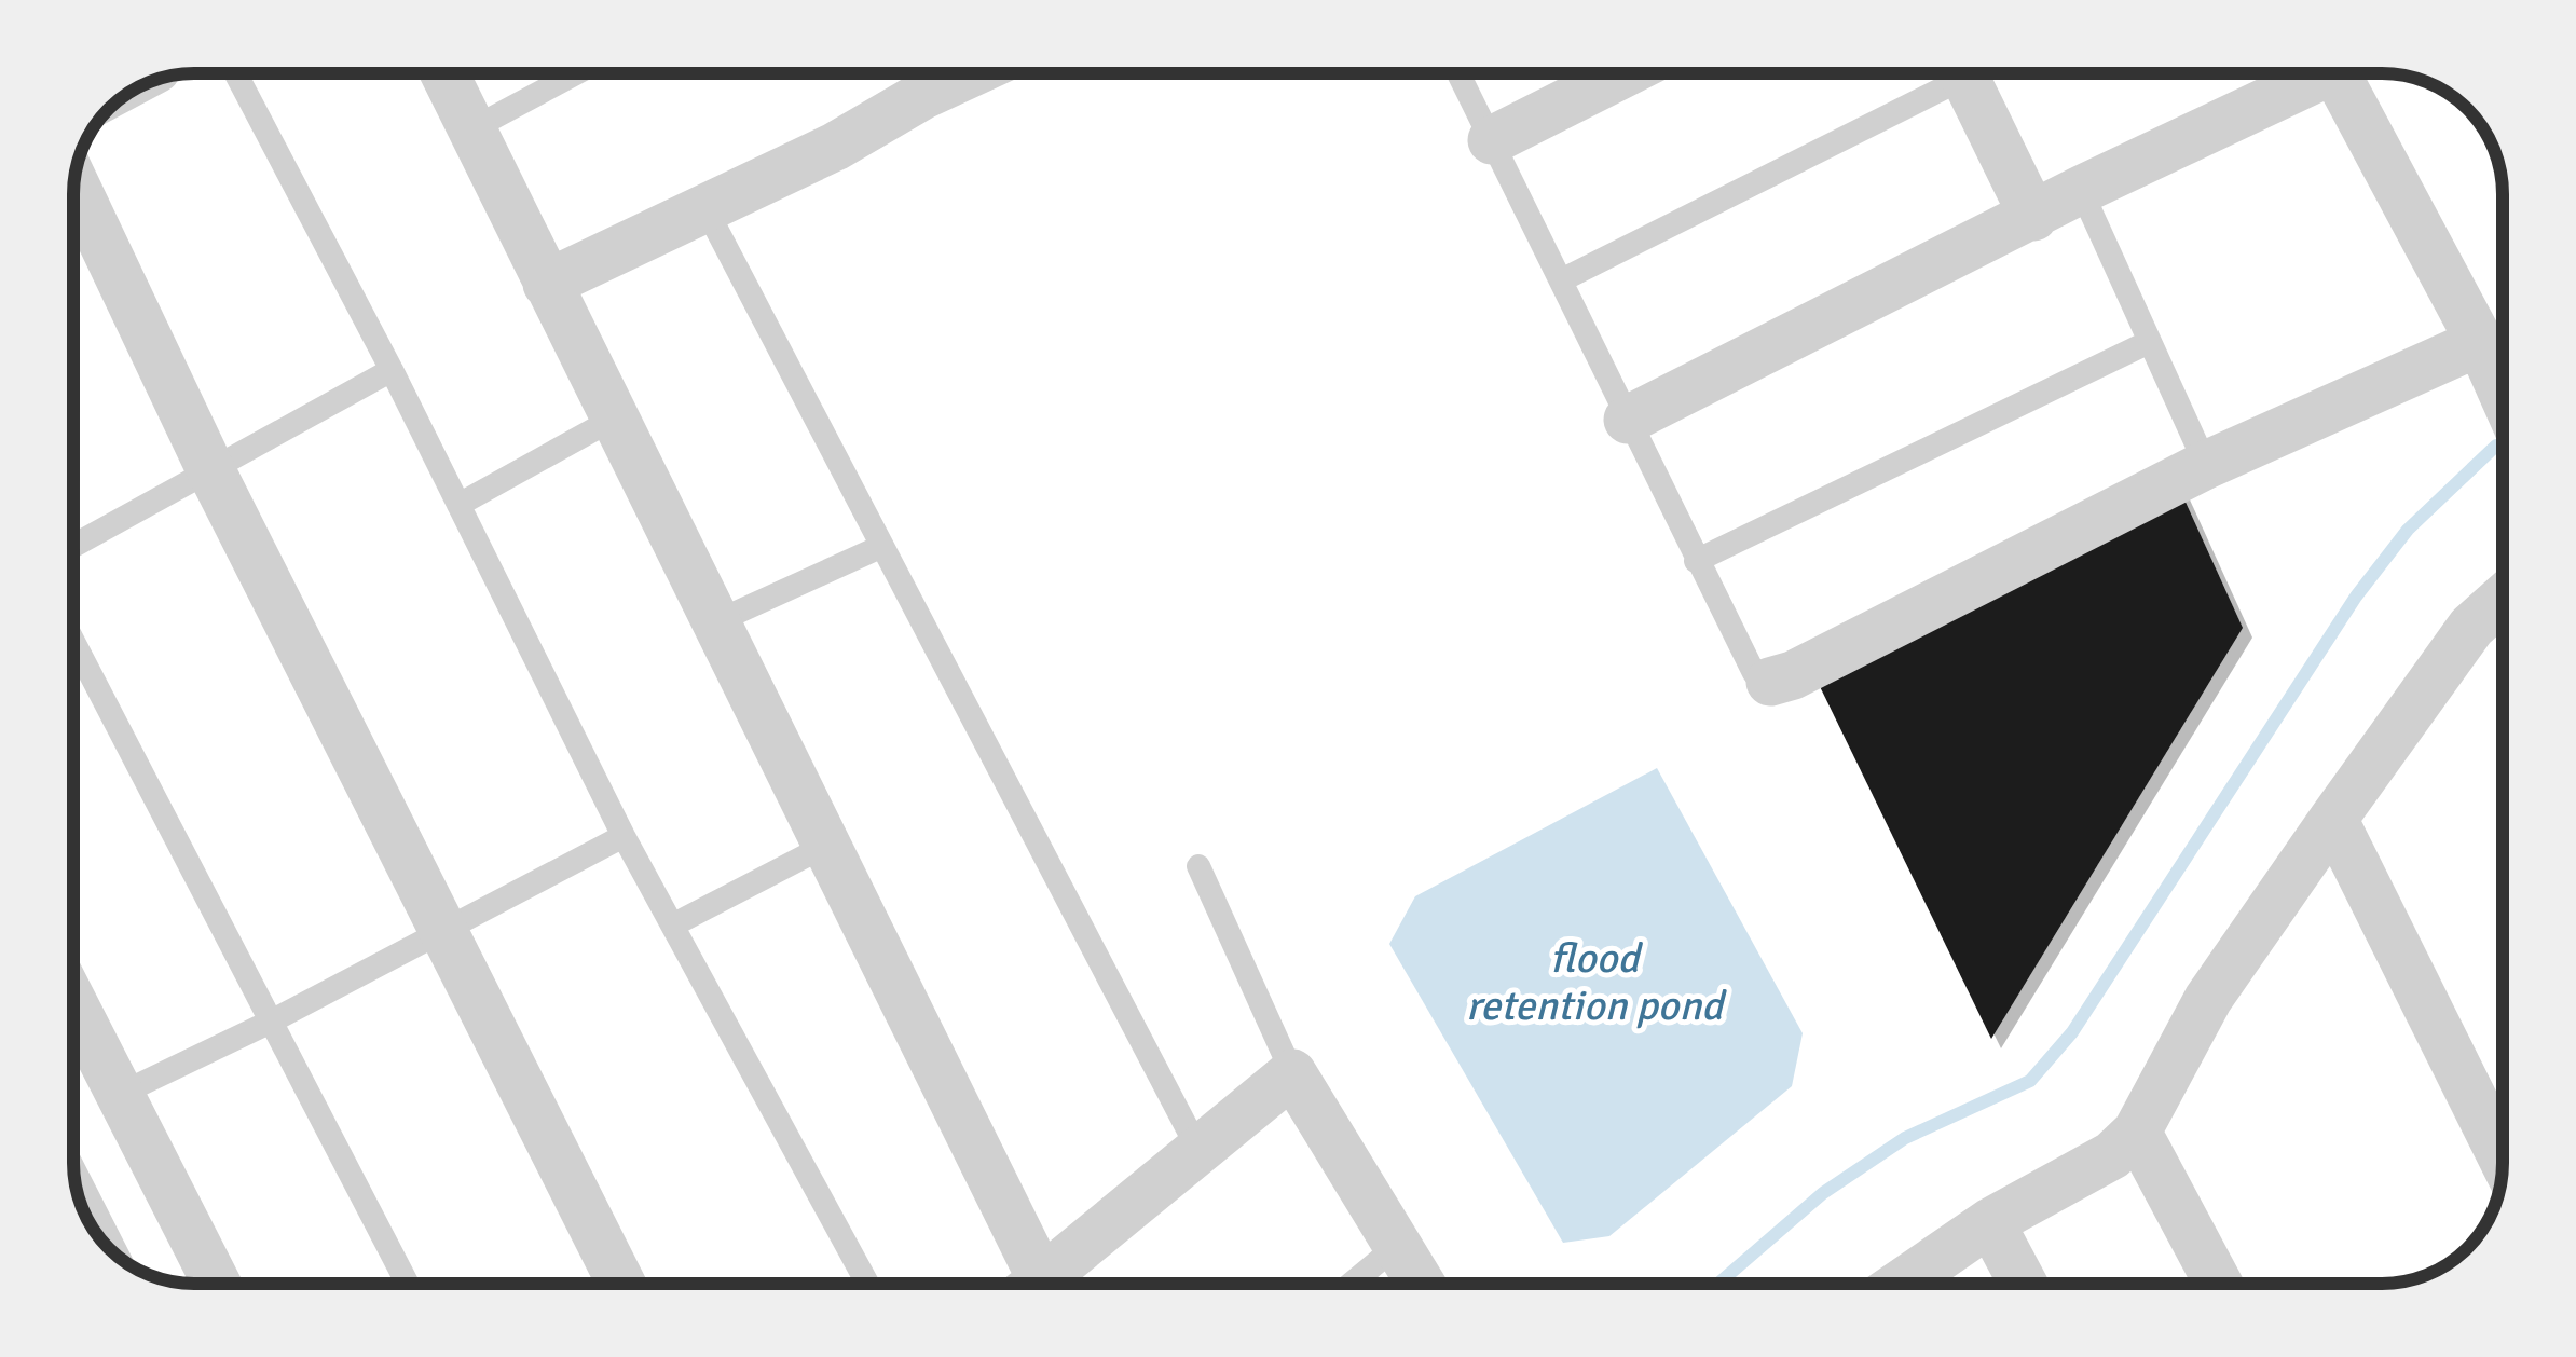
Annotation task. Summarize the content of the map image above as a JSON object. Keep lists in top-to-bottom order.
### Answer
{
  "water": ["flood retention pond"]
}
